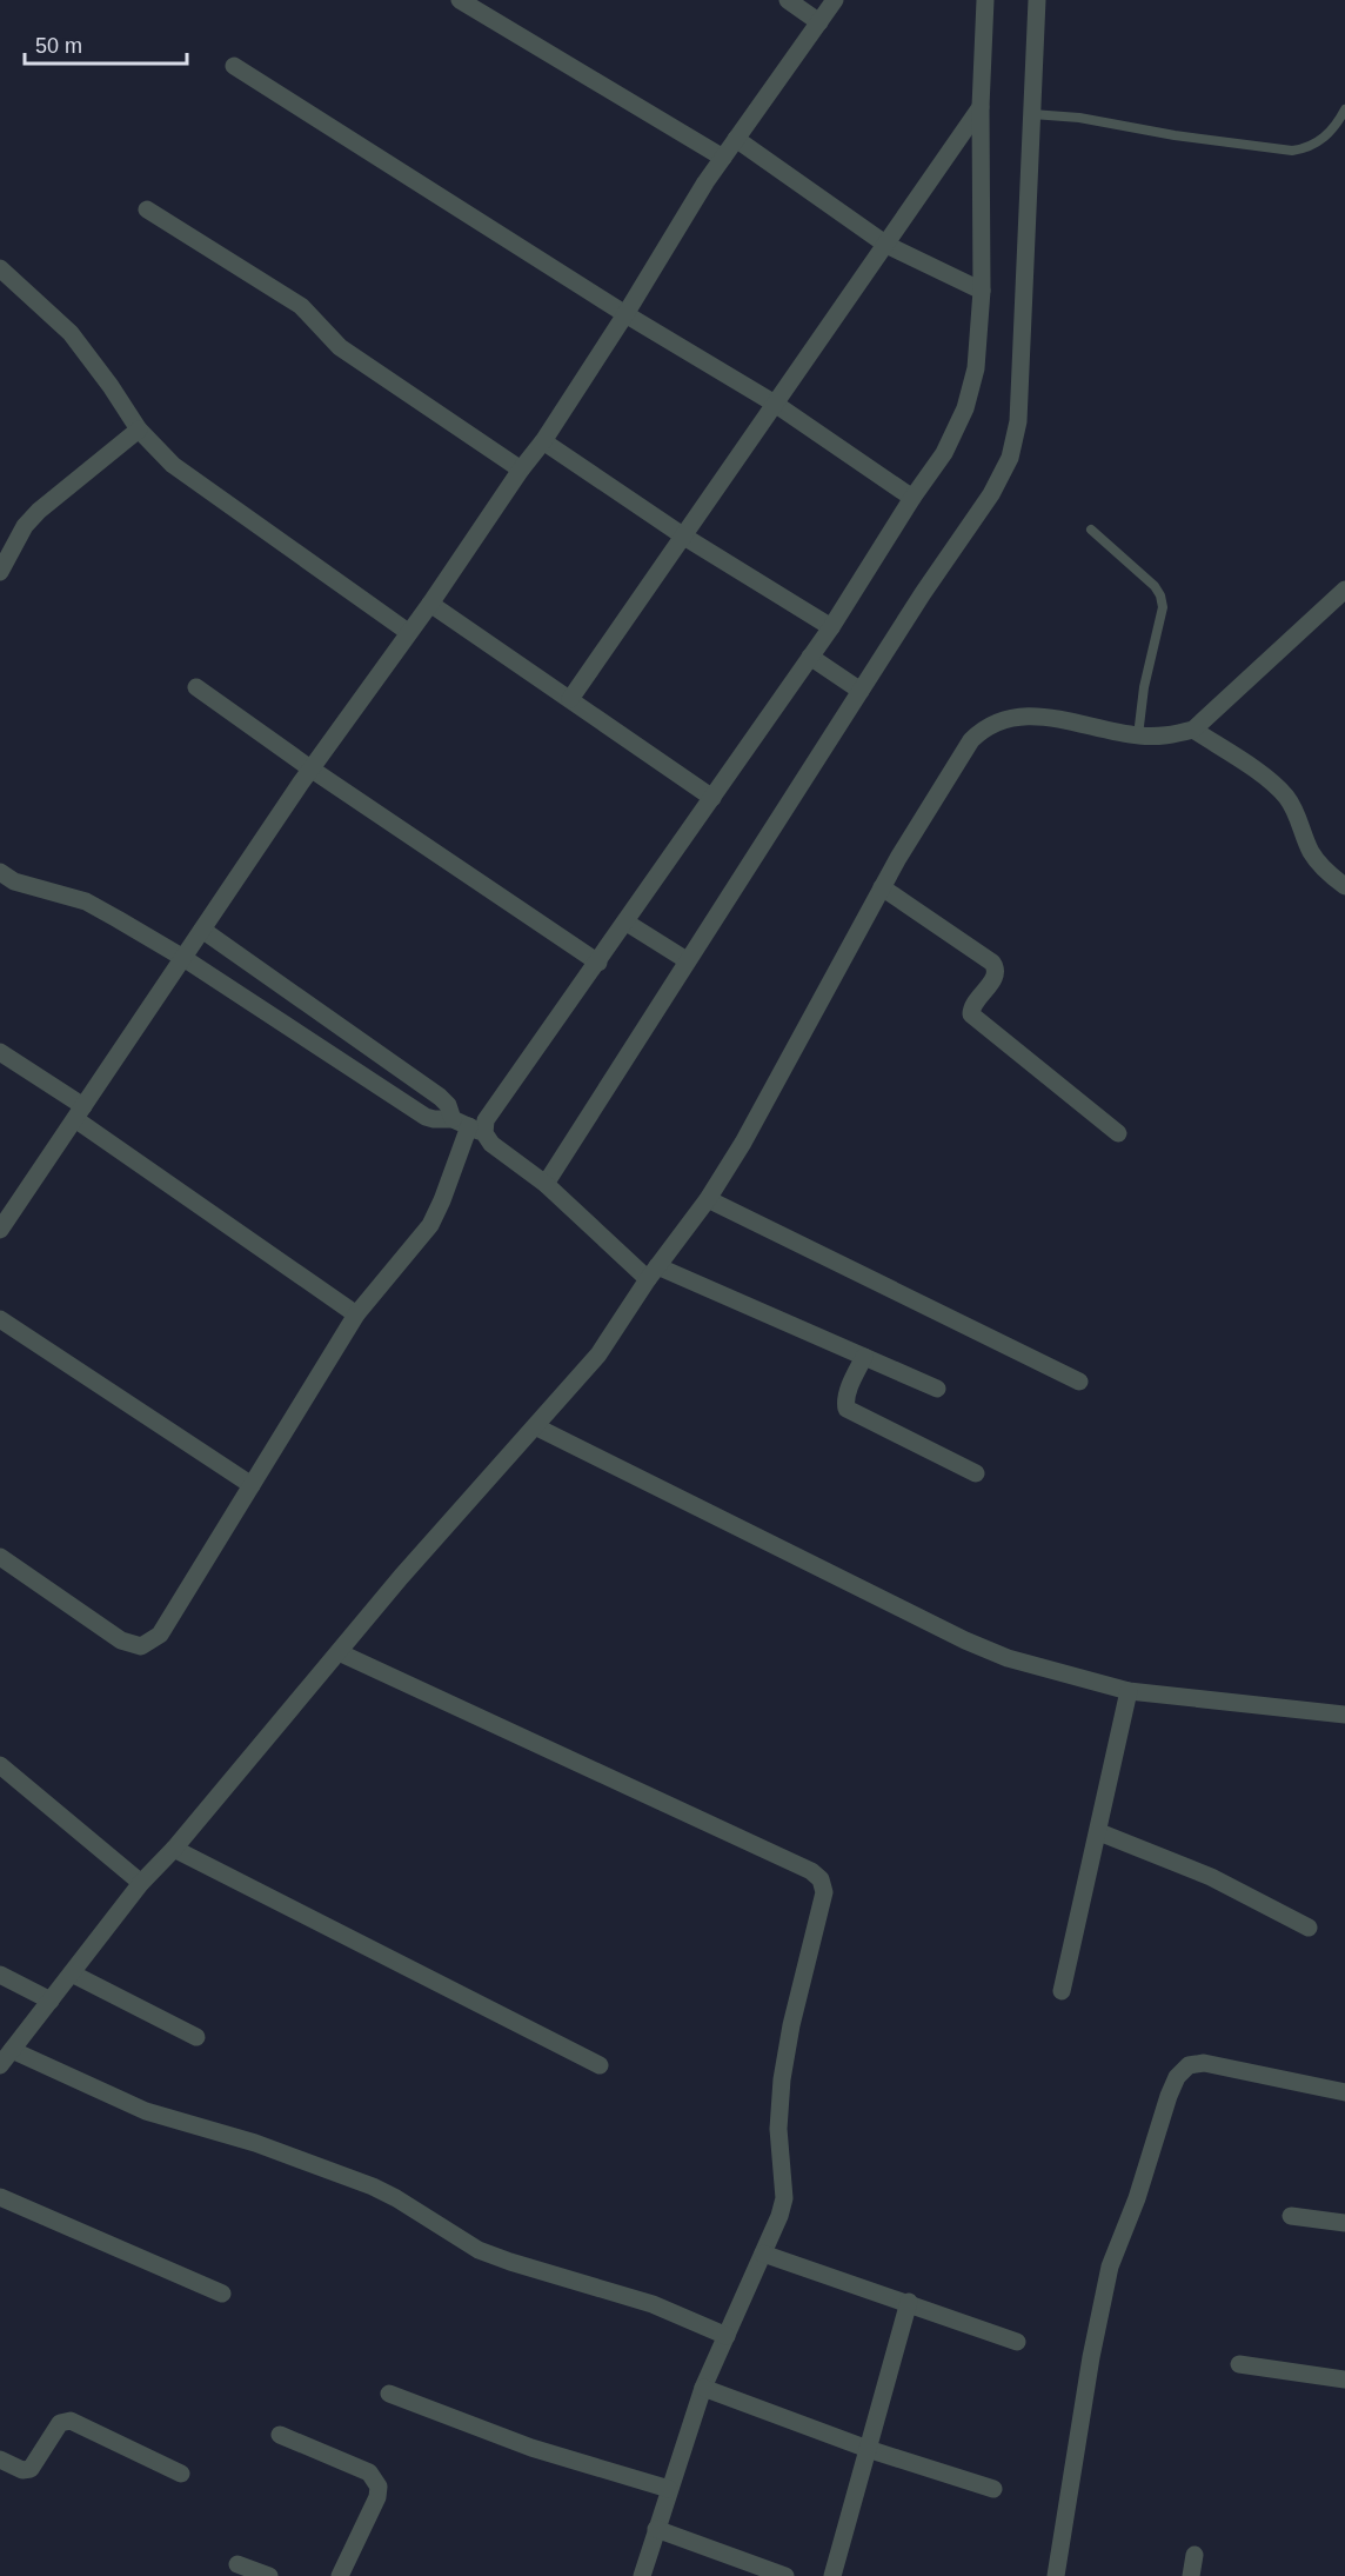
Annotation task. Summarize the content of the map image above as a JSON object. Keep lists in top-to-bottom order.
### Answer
{
  "scale_bar": "50 m"
}
